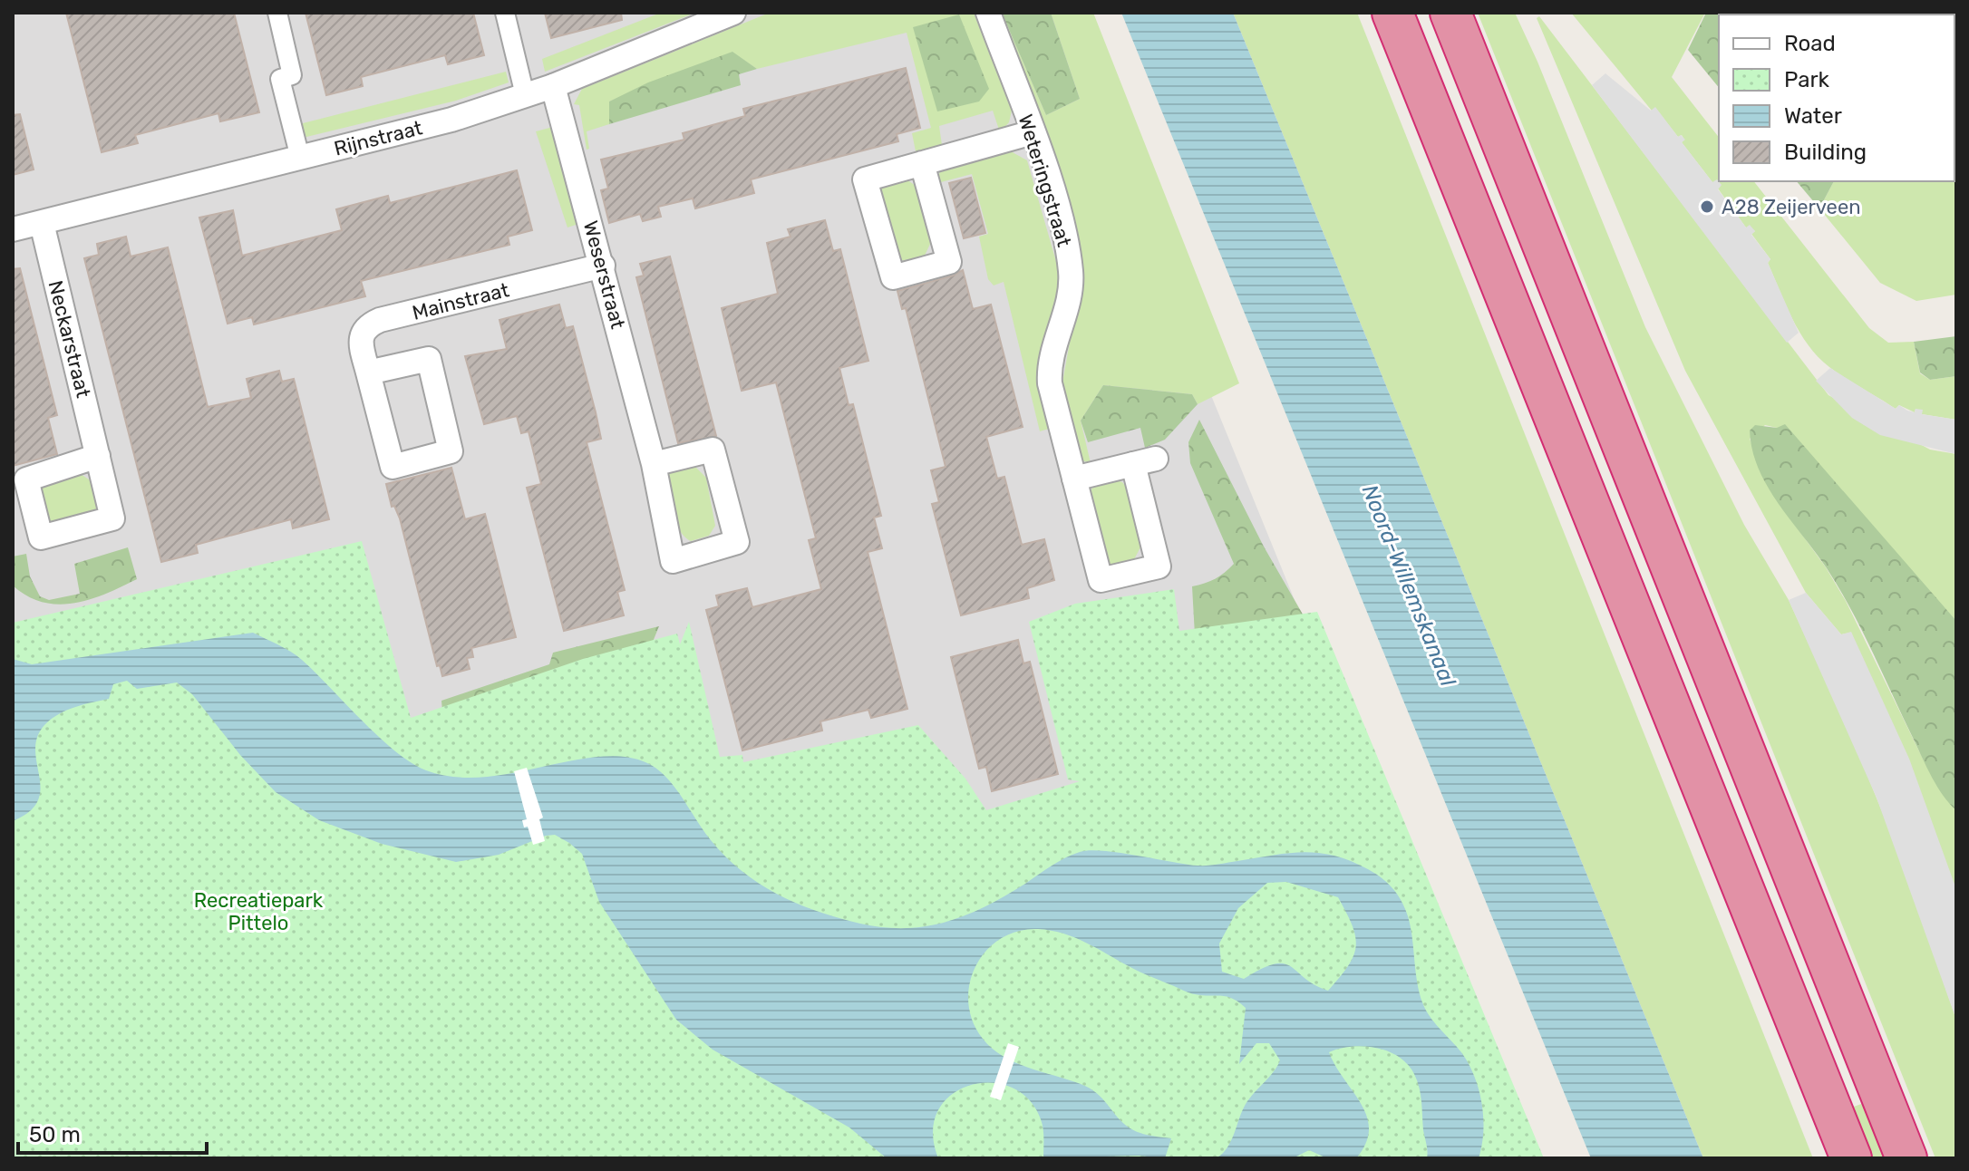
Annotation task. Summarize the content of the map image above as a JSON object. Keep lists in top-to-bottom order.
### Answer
{
  "streets": {
    "street": [
      "Rijnstraat",
      "Weteringstraat",
      "Weserstraat",
      "Mainstraat",
      "Neckarstraat"
    ]
  },
  "crossings": [
    ["Rijnstraat", "Weserstraat"],
    ["Rijnstraat", "Neckarstraat"],
    ["Weserstraat", "Mainstraat"]
  ],
  "water": ["Noord-Willemskanaal"],
  "parks": ["Recreatiepark Pittelo"],
  "places": ["A28 Zeijerveen"],
  "legend": [
    "Road",
    "Park",
    "Water",
    "Building"
  ],
  "scale_bar": "50 m"
}
